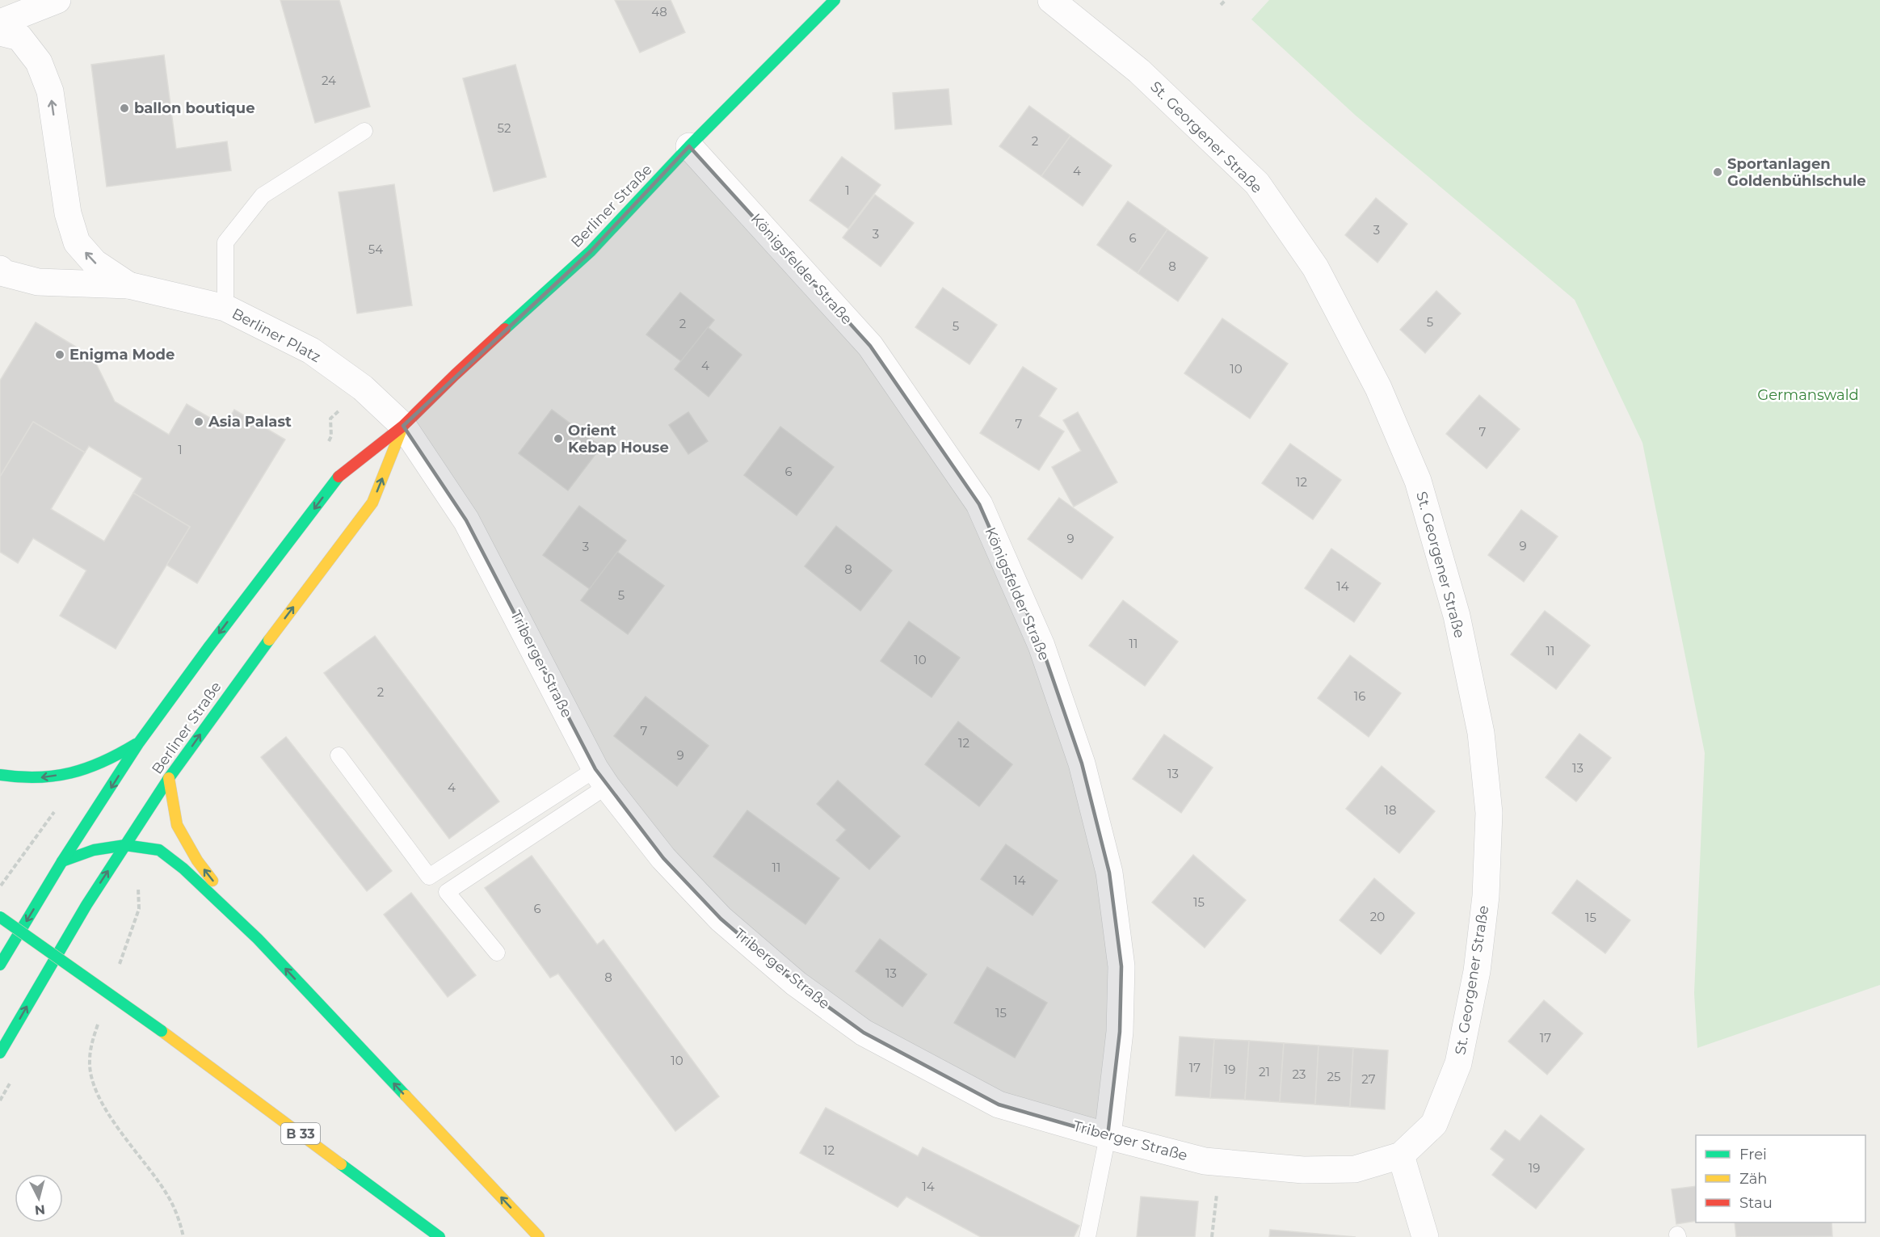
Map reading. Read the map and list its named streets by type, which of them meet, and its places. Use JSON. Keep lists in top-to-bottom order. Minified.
{"streets":{"street":["St. Georgener Straße","Berliner Straße","Königsfelder Straße","Berliner Platz","Triberger Straße","B 33"]},"crossings":[["St. Georgener Straße","Triberger Straße"],["Berliner Straße","Königsfelder Straße"],["Berliner Straße","Berliner Platz"],["Berliner Straße","Triberger Straße"],["Königsfelder Straße","Triberger Straße"],["Berliner Platz","Triberger Straße"]],"one_way":["Berliner Platz"],"parks":["Germanswald"],"places":["ballon boutique","Sportanlagen Goldenbühlschule","Enigma Mode","Asia Palast","Orient Kebap House"],"house_numbers":["48","24","52","2","4","1","3","3","6","54","8","5","2","5","4","10","7","7","1","6","12","9","9","3","8","14","5","11","11","10","2","16","7","12","9","13","13","4","18","11","14","15","6","20","15","13","8","15","17","10","17","19","21","23","25","27","12","19","14"],"legend":["Frei","Zäh","Stau"],"north":"bottom"}
